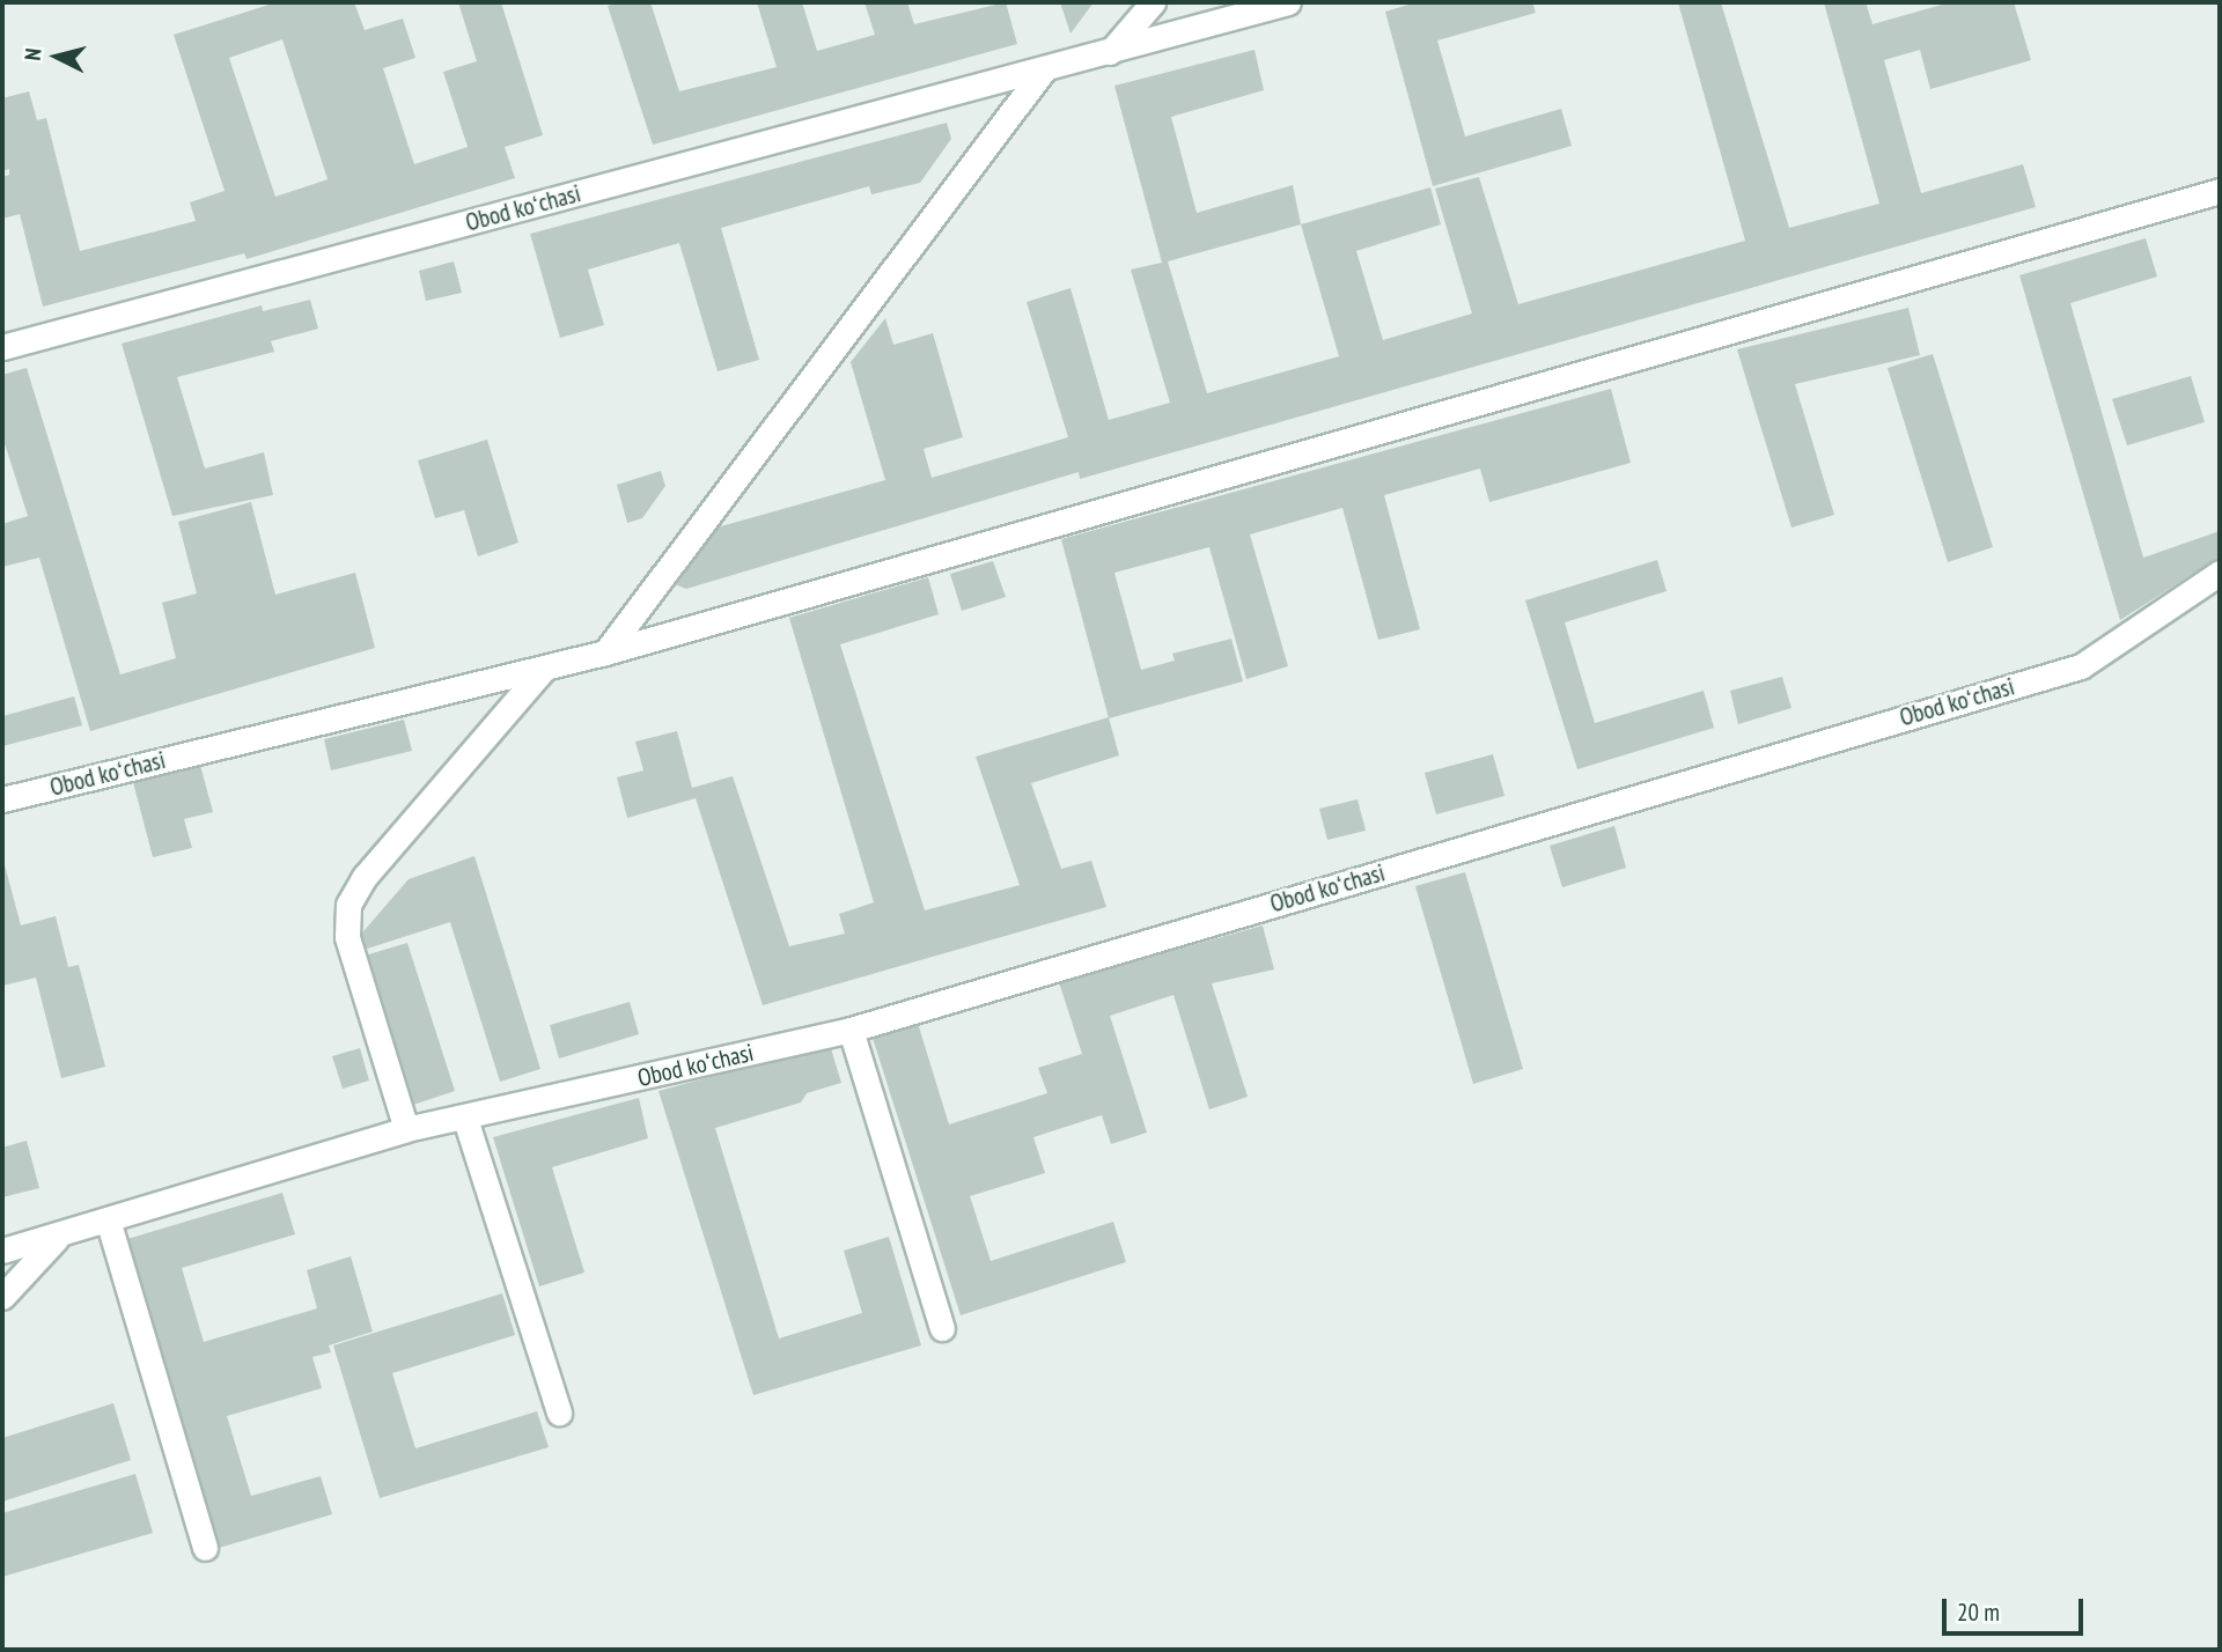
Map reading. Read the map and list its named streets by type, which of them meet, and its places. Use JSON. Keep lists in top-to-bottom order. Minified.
{"streets":{"street":["Obod koʻchasi"]},"scale_bar":"20 m","north":"left"}
